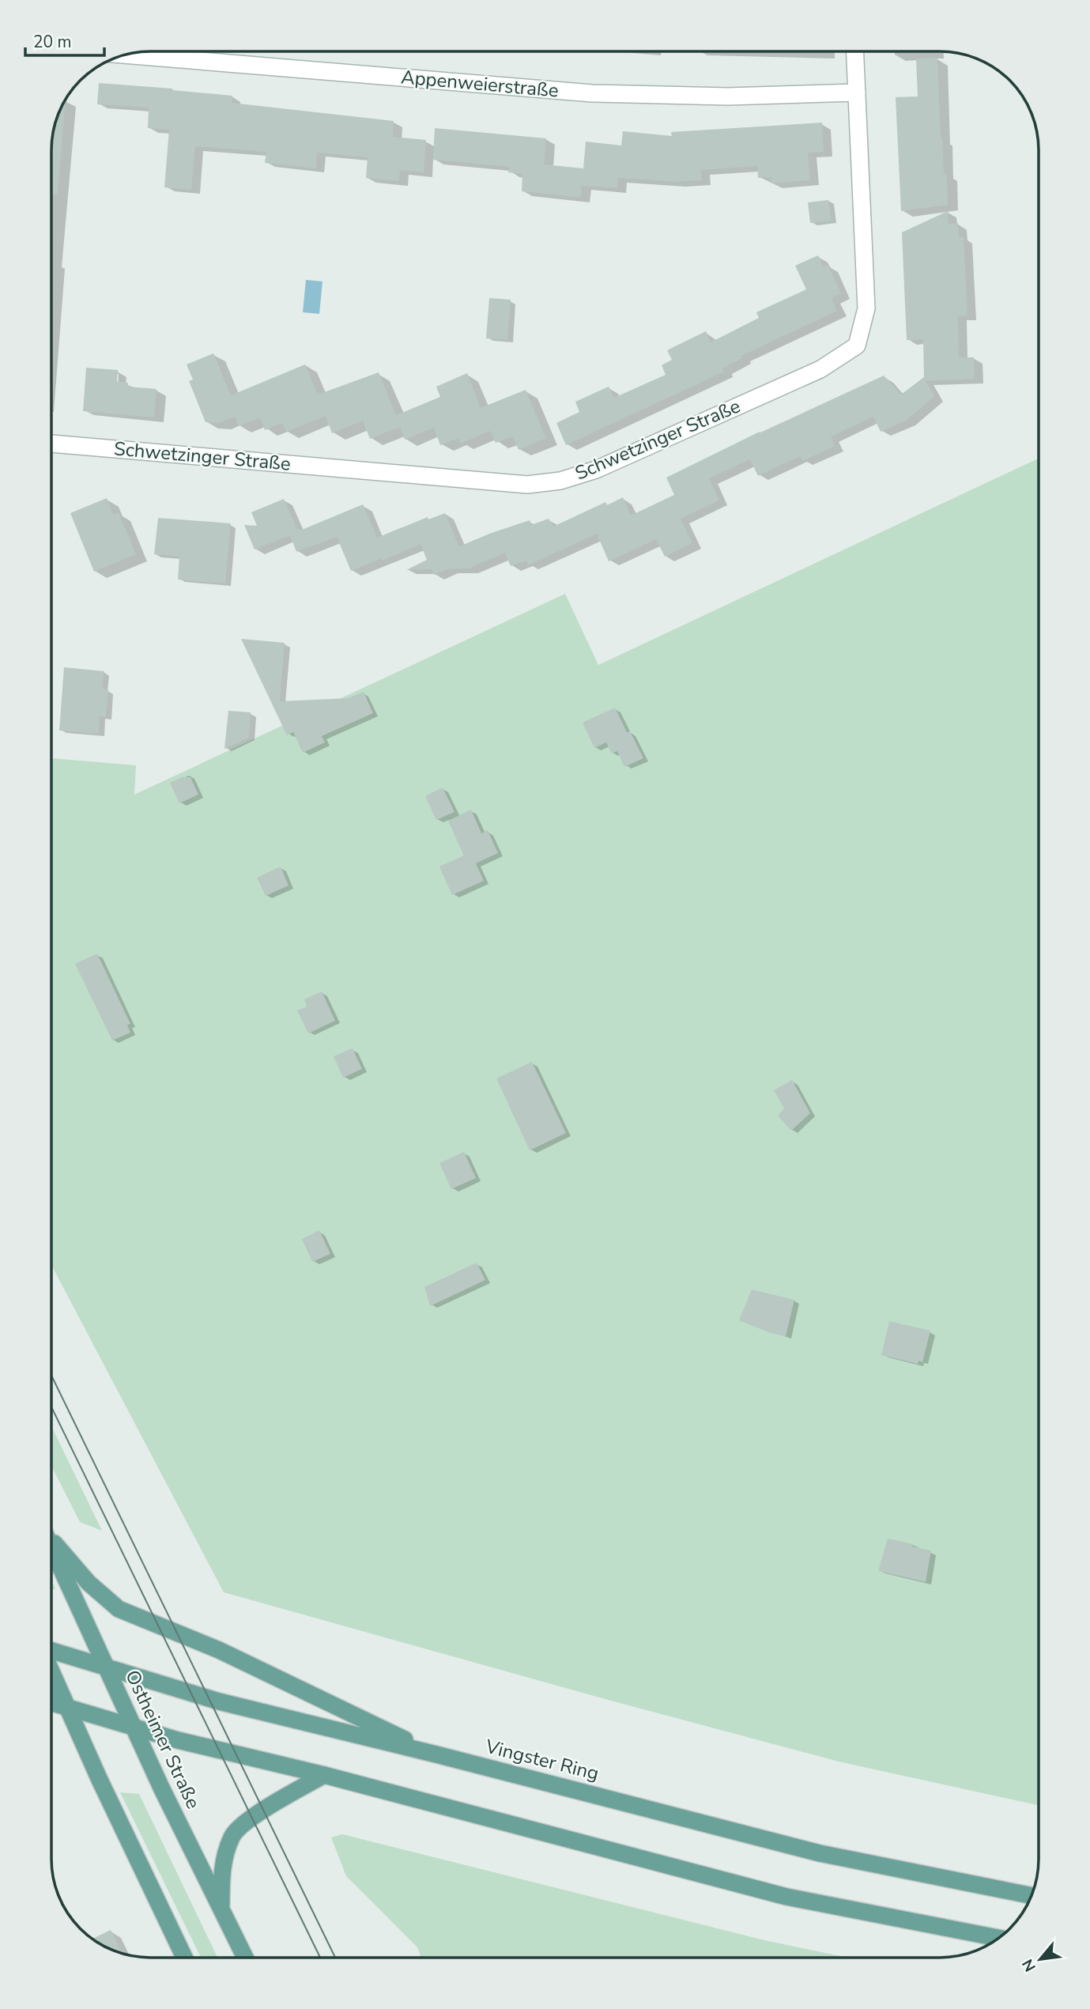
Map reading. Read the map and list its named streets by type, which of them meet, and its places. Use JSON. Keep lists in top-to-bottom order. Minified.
{"streets":{"main road":["Ostheimer Straße","Vingster Ring"],"street":["Appenweierstraße","Schwetzinger Straße"]},"crossings":[["Appenweierstraße","Schwetzinger Straße"],["Ostheimer Straße","Vingster Ring"]],"scale_bar":"20 m","north":"bottom left"}
